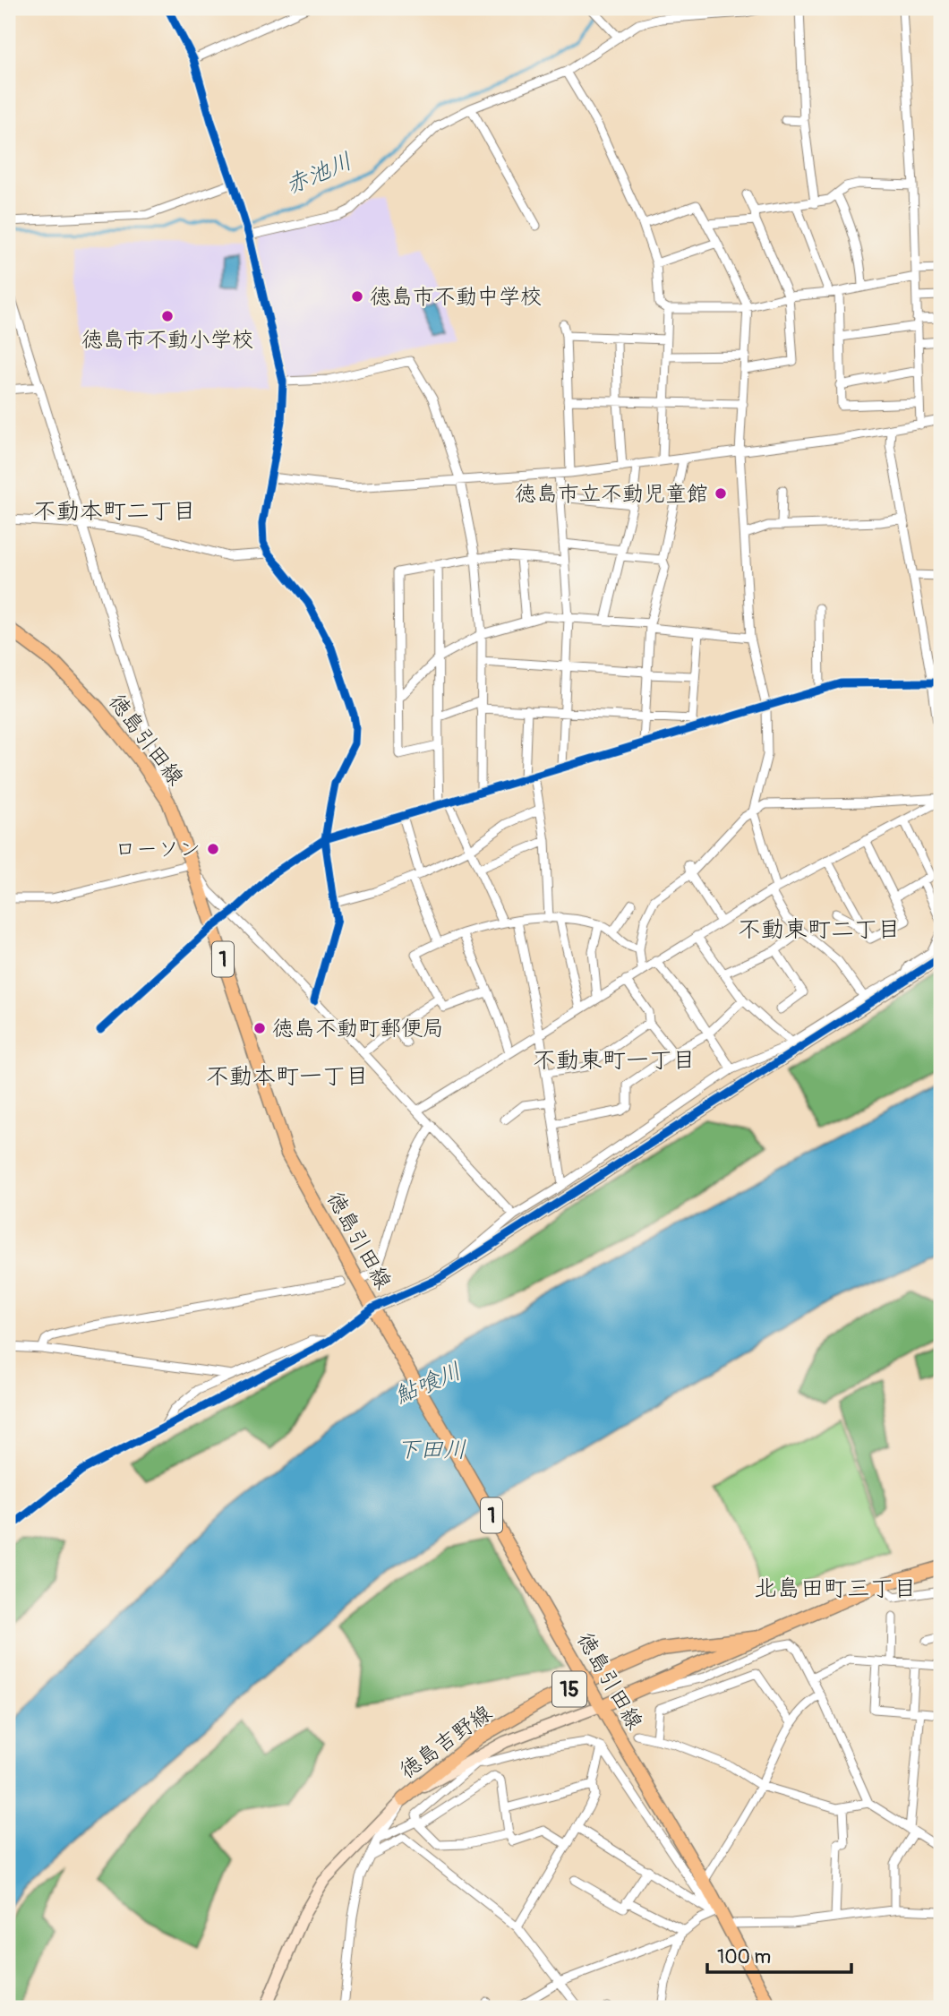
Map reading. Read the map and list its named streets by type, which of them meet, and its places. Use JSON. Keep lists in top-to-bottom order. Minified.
{"streets":{"main road":["徳島引田線","1","15","徳島吉野線"]},"crossings":[["徳島引田線","徳島吉野線"]],"districts":["不動本町二丁目","不動東町二丁目","不動東町一丁目","不動本町一丁目","北島田町三丁目"],"water":["赤池川","鮎喰川","下田川"],"places":["徳島市不動中学校","徳島市不動小学校","徳島市立不動児童館","ローソン","徳島不動町郵便局"],"scale_bar":"100 m"}
